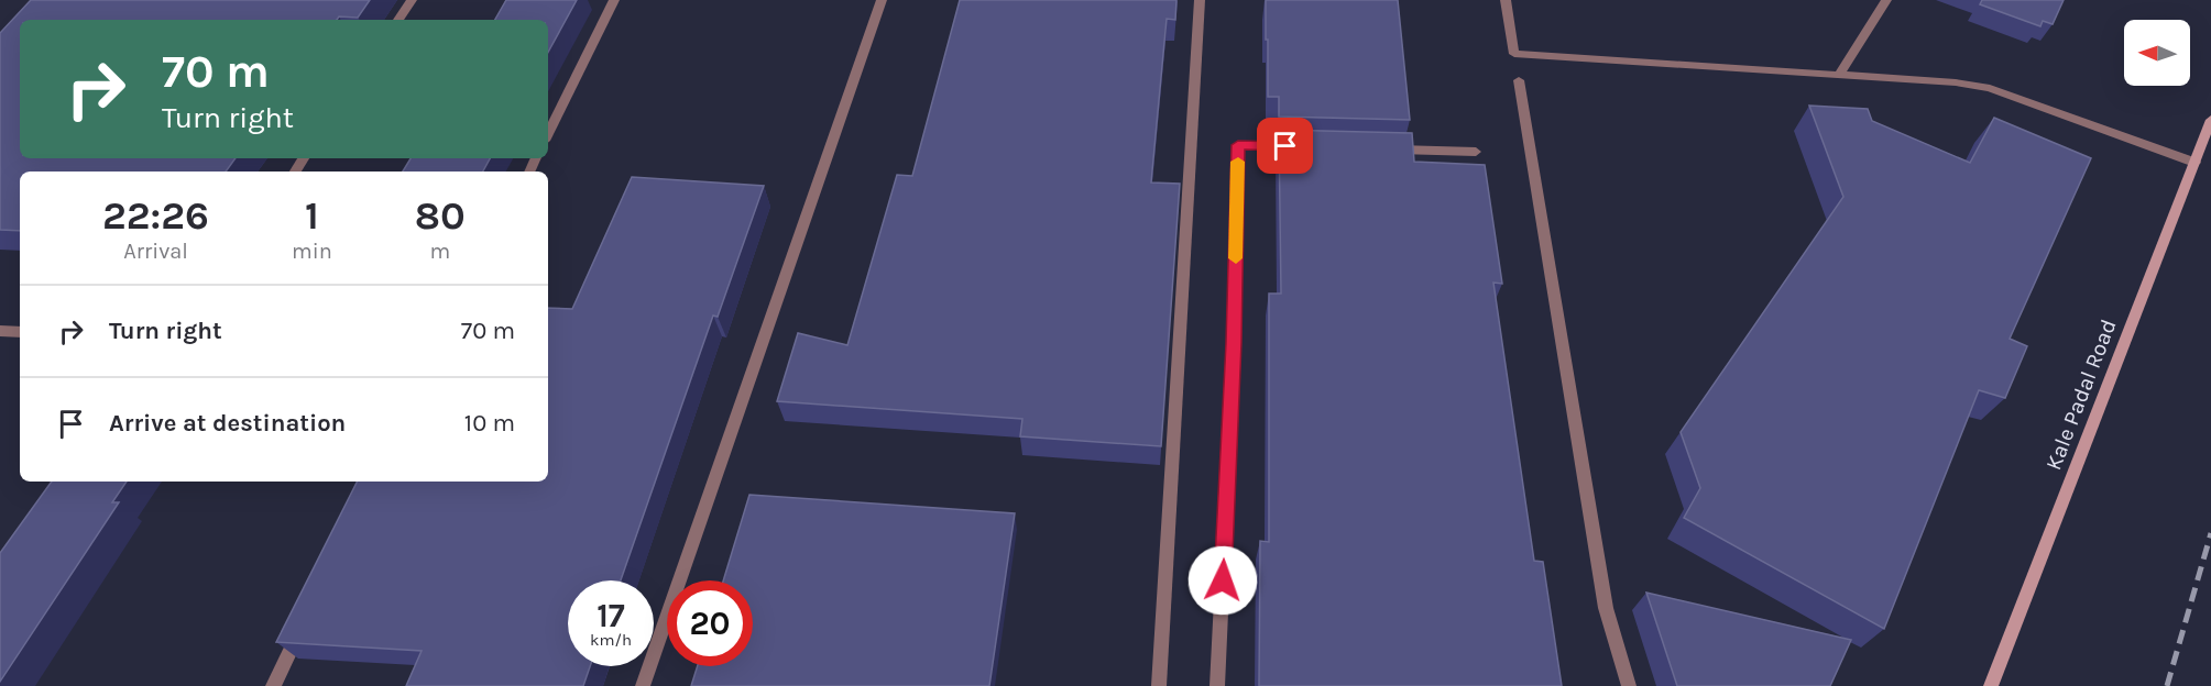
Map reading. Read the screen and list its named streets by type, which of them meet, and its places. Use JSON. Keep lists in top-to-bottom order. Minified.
{"streets":{"street":["Kale Padal Road"]},"north":"left","page":{"turn":["70 m","Turn right"],"eta":["22:26","Arrival","1","min","80","m"],"list":[{"name":"Turn right","value":"70 m"},{"name":"Arrive at destination","value":"10 m"}],"speed":"17 km/h","limit":"20"}}
